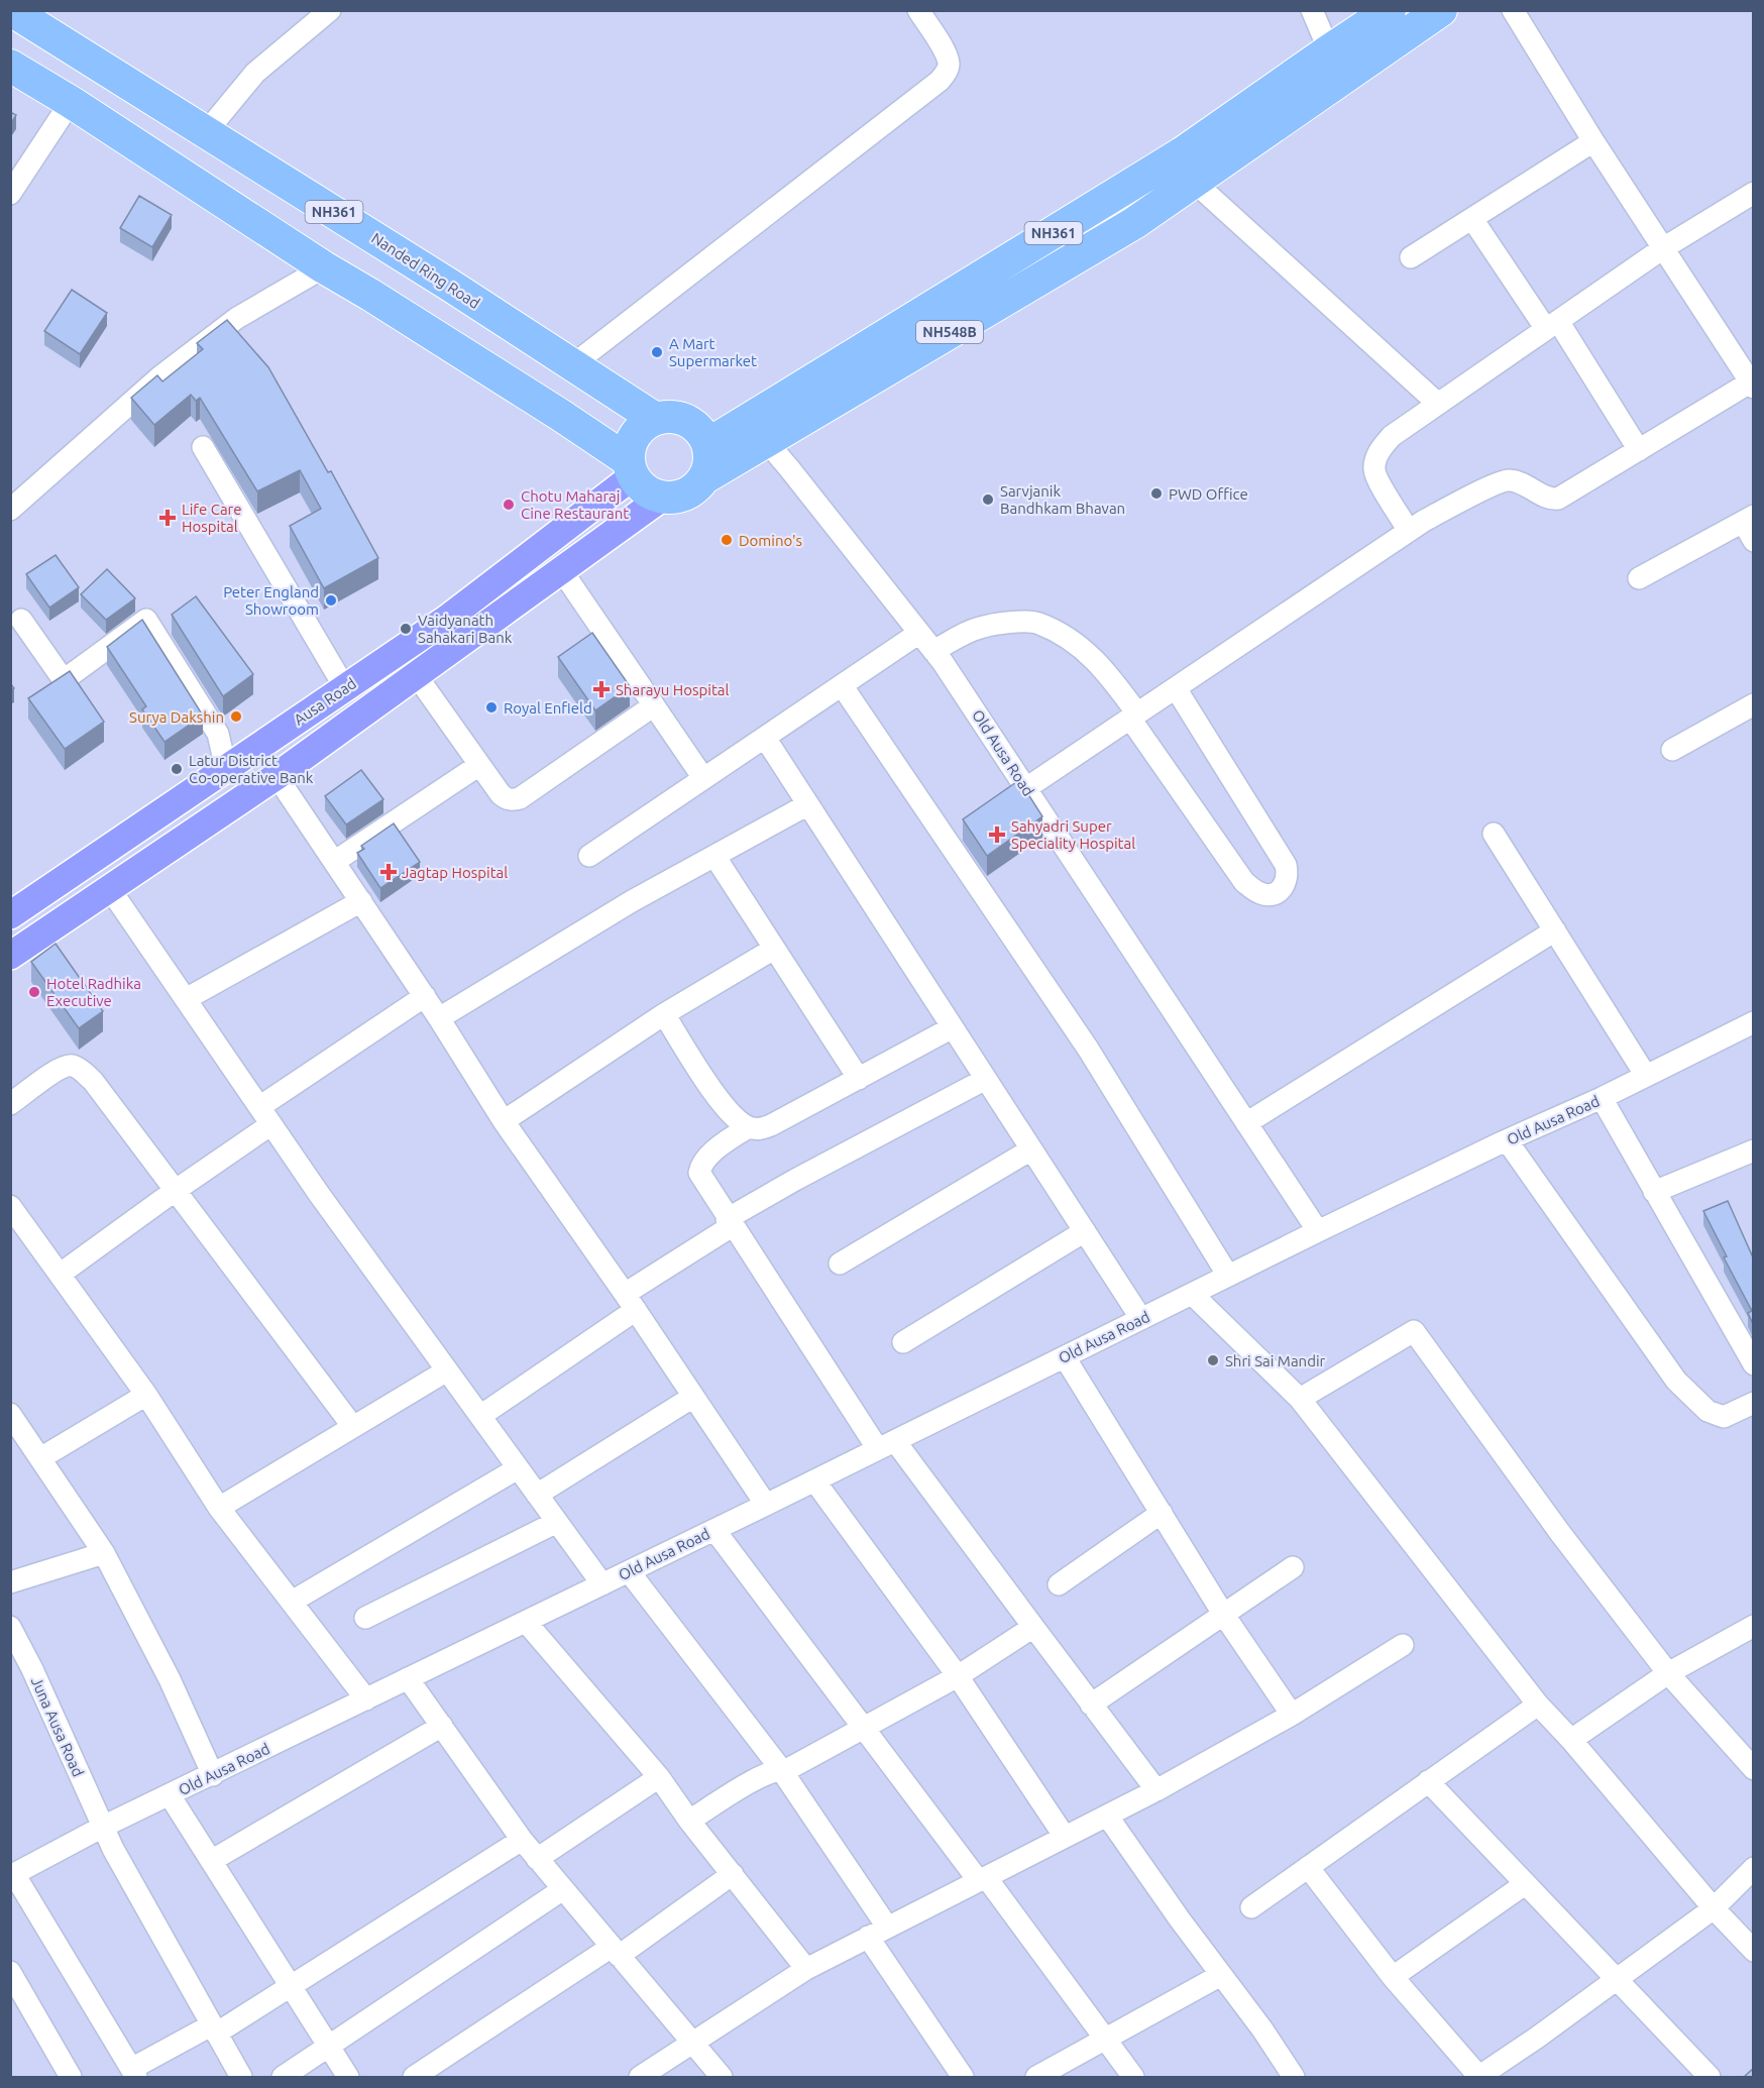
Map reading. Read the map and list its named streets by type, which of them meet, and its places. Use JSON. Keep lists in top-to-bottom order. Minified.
{"streets":{"highway":["NH361","Nanded Ring Road","NH548B"],"main road":["Ausa Road"],"street":["Old Ausa Road","Juna Ausa Road"]},"crossings":[["NH361","Nanded Ring Road"],["NH361","Ausa Road"],["Nanded Ring Road","Ausa Road"],["NH548B","Old Ausa Road"],["Old Ausa Road","Juna Ausa Road"]],"places":{"other":["A Mart Supermarket","PWD Office","Sarvjanik Bandhkam Bhavan","Chotu Maharaj Cine Restaurant","Domino's","Peter England Showroom","Vaidyanath Sahakari Bank","Royal Enfield","Surya Dakshin","Latur District Co-operative Bank","Hotel Radhika Executive","Shri Sai Mandir"],"health":["Life Care Hospital","Sharayu Hospital","Sahyadri Super Speciality Hospital","Jagtap Hospital"]}}
